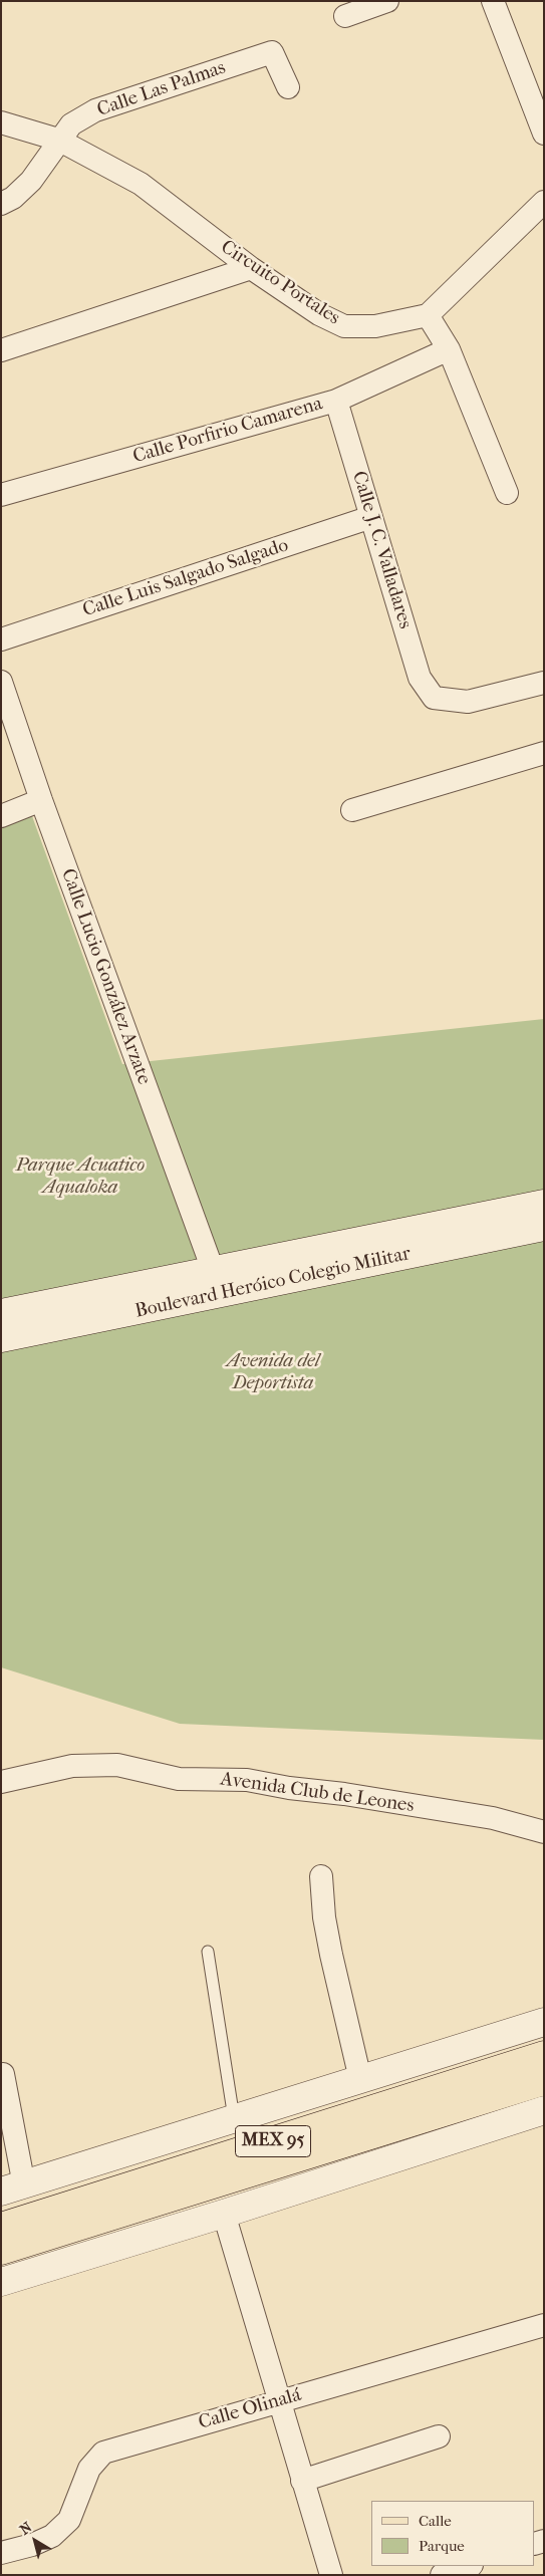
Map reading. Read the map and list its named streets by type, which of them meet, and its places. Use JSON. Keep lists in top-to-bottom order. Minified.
{"streets":{"main road":["MEX 95"],"street":["Calle Las Palmas","Circuito Portales","Calle Porfirio Camarena","Calle J. C. Valladares","Calle Luis Salgado Salgado","Calle Lucio González Arzate","Boulevard Heróico Colegio Militar","Avenida Club de Leones","Calle Olinalá"]},"crossings":[["Calle Las Palmas","Circuito Portales"],["Calle Porfirio Camarena","Calle J. C. Valladares"],["Calle J. C. Valladares","Calle Luis Salgado Salgado"],["Calle Lucio González Arzate","Boulevard Heróico Colegio Militar"]],"parks":["Parque Acuatico Aqualoka","Avenida del Deportista"],"legend":["Calle","Parque"],"north":"top left"}
